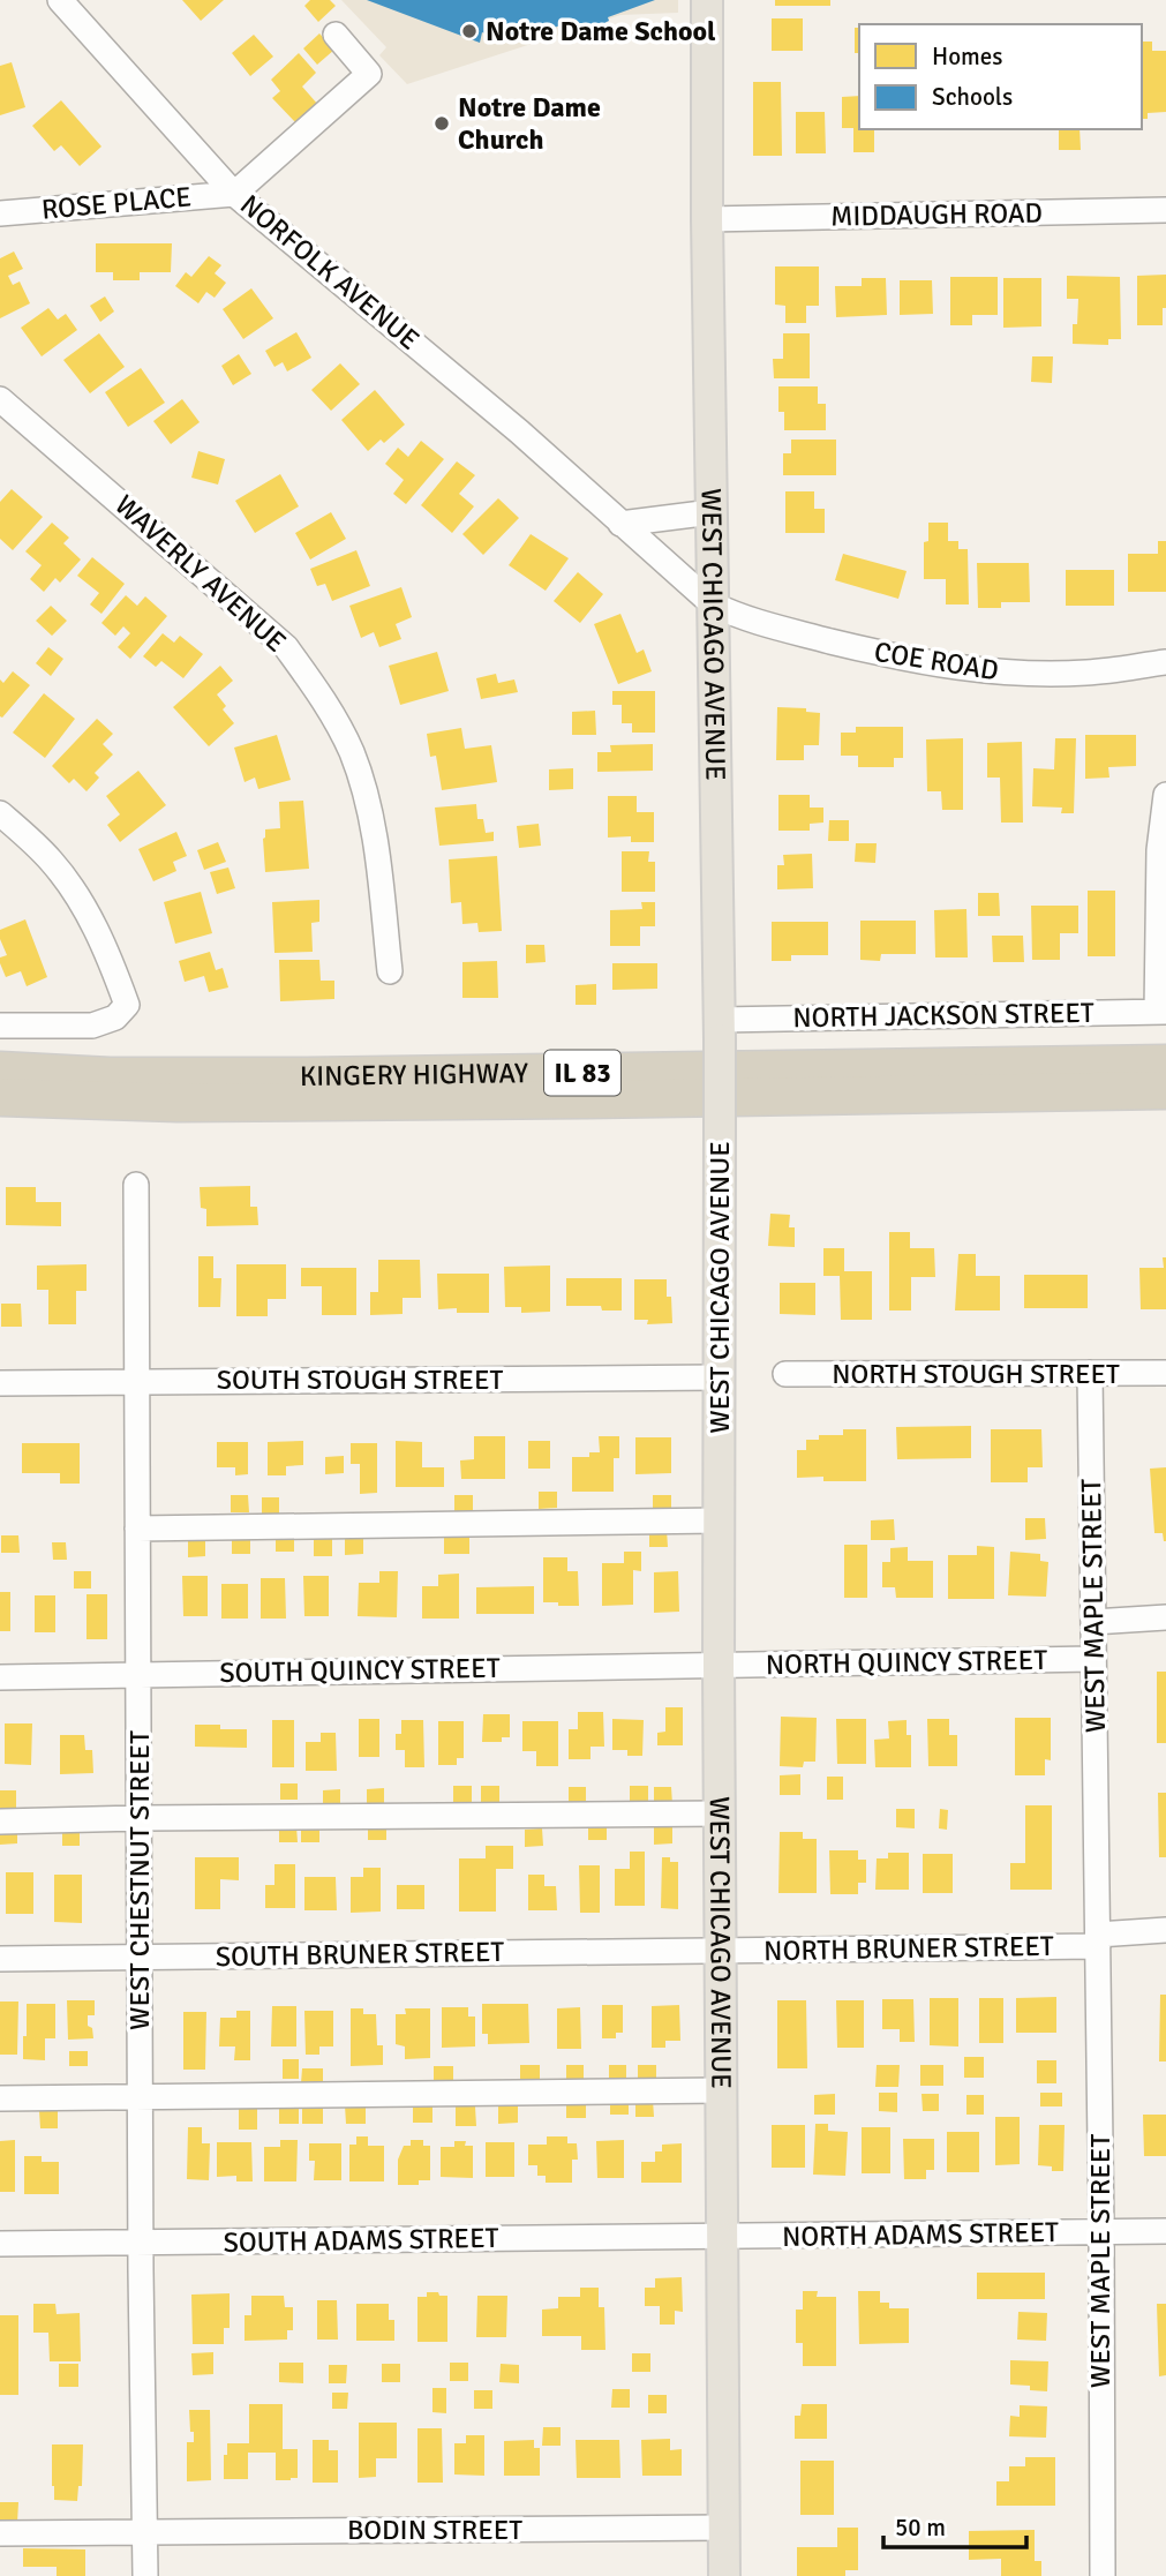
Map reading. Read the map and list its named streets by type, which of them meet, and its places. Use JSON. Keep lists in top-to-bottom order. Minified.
{"streets":{"highway":["IL 83","KINGERY HIGHWAY"],"main road":["WEST CHICAGO AVENUE"],"street":["ROSE PLACE","MIDDAUGH ROAD","NORFOLK AVENUE","WAVERLY AVENUE","COE ROAD","NORTH JACKSON STREET","NORTH STOUGH STREET","SOUTH STOUGH STREET","WEST MAPLE STREET","NORTH QUINCY STREET","SOUTH QUINCY STREET","WEST CHESTNUT STREET","NORTH BRUNER STREET","SOUTH BRUNER STREET","NORTH ADAMS STREET","SOUTH ADAMS STREET","BODIN STREET"]},"crossings":[["ROSE PLACE","NORFOLK AVENUE"],["MIDDAUGH ROAD","WEST CHICAGO AVENUE"],["NORFOLK AVENUE","WEST CHICAGO AVENUE"],["NORFOLK AVENUE","COE ROAD"],["WEST CHICAGO AVENUE","COE ROAD"],["WEST CHICAGO AVENUE","NORTH JACKSON STREET"],["WEST CHICAGO AVENUE","SOUTH STOUGH STREET"],["WEST CHICAGO AVENUE","NORTH QUINCY STREET"],["WEST CHICAGO AVENUE","SOUTH QUINCY STREET"],["WEST CHICAGO AVENUE","NORTH BRUNER STREET"],["WEST CHICAGO AVENUE","SOUTH BRUNER STREET"],["WEST CHICAGO AVENUE","NORTH ADAMS STREET"],["WEST CHICAGO AVENUE","SOUTH ADAMS STREET"],["WEST CHICAGO AVENUE","BODIN STREET"],["NORTH STOUGH STREET","WEST MAPLE STREET"],["SOUTH STOUGH STREET","WEST CHESTNUT STREET"],["WEST MAPLE STREET","NORTH QUINCY STREET"],["WEST MAPLE STREET","NORTH BRUNER STREET"],["WEST MAPLE STREET","NORTH ADAMS STREET"],["NORTH QUINCY STREET","SOUTH QUINCY STREET"],["SOUTH QUINCY STREET","WEST CHESTNUT STREET"],["WEST CHESTNUT STREET","SOUTH BRUNER STREET"],["WEST CHESTNUT STREET","SOUTH ADAMS STREET"],["WEST CHESTNUT STREET","BODIN STREET"],["NORTH BRUNER STREET","SOUTH BRUNER STREET"],["NORTH ADAMS STREET","SOUTH ADAMS STREET"]],"places":["Notre Dame School","Notre Dame Church"],"legend":["Homes","Schools"],"scale_bar":"50 m"}
